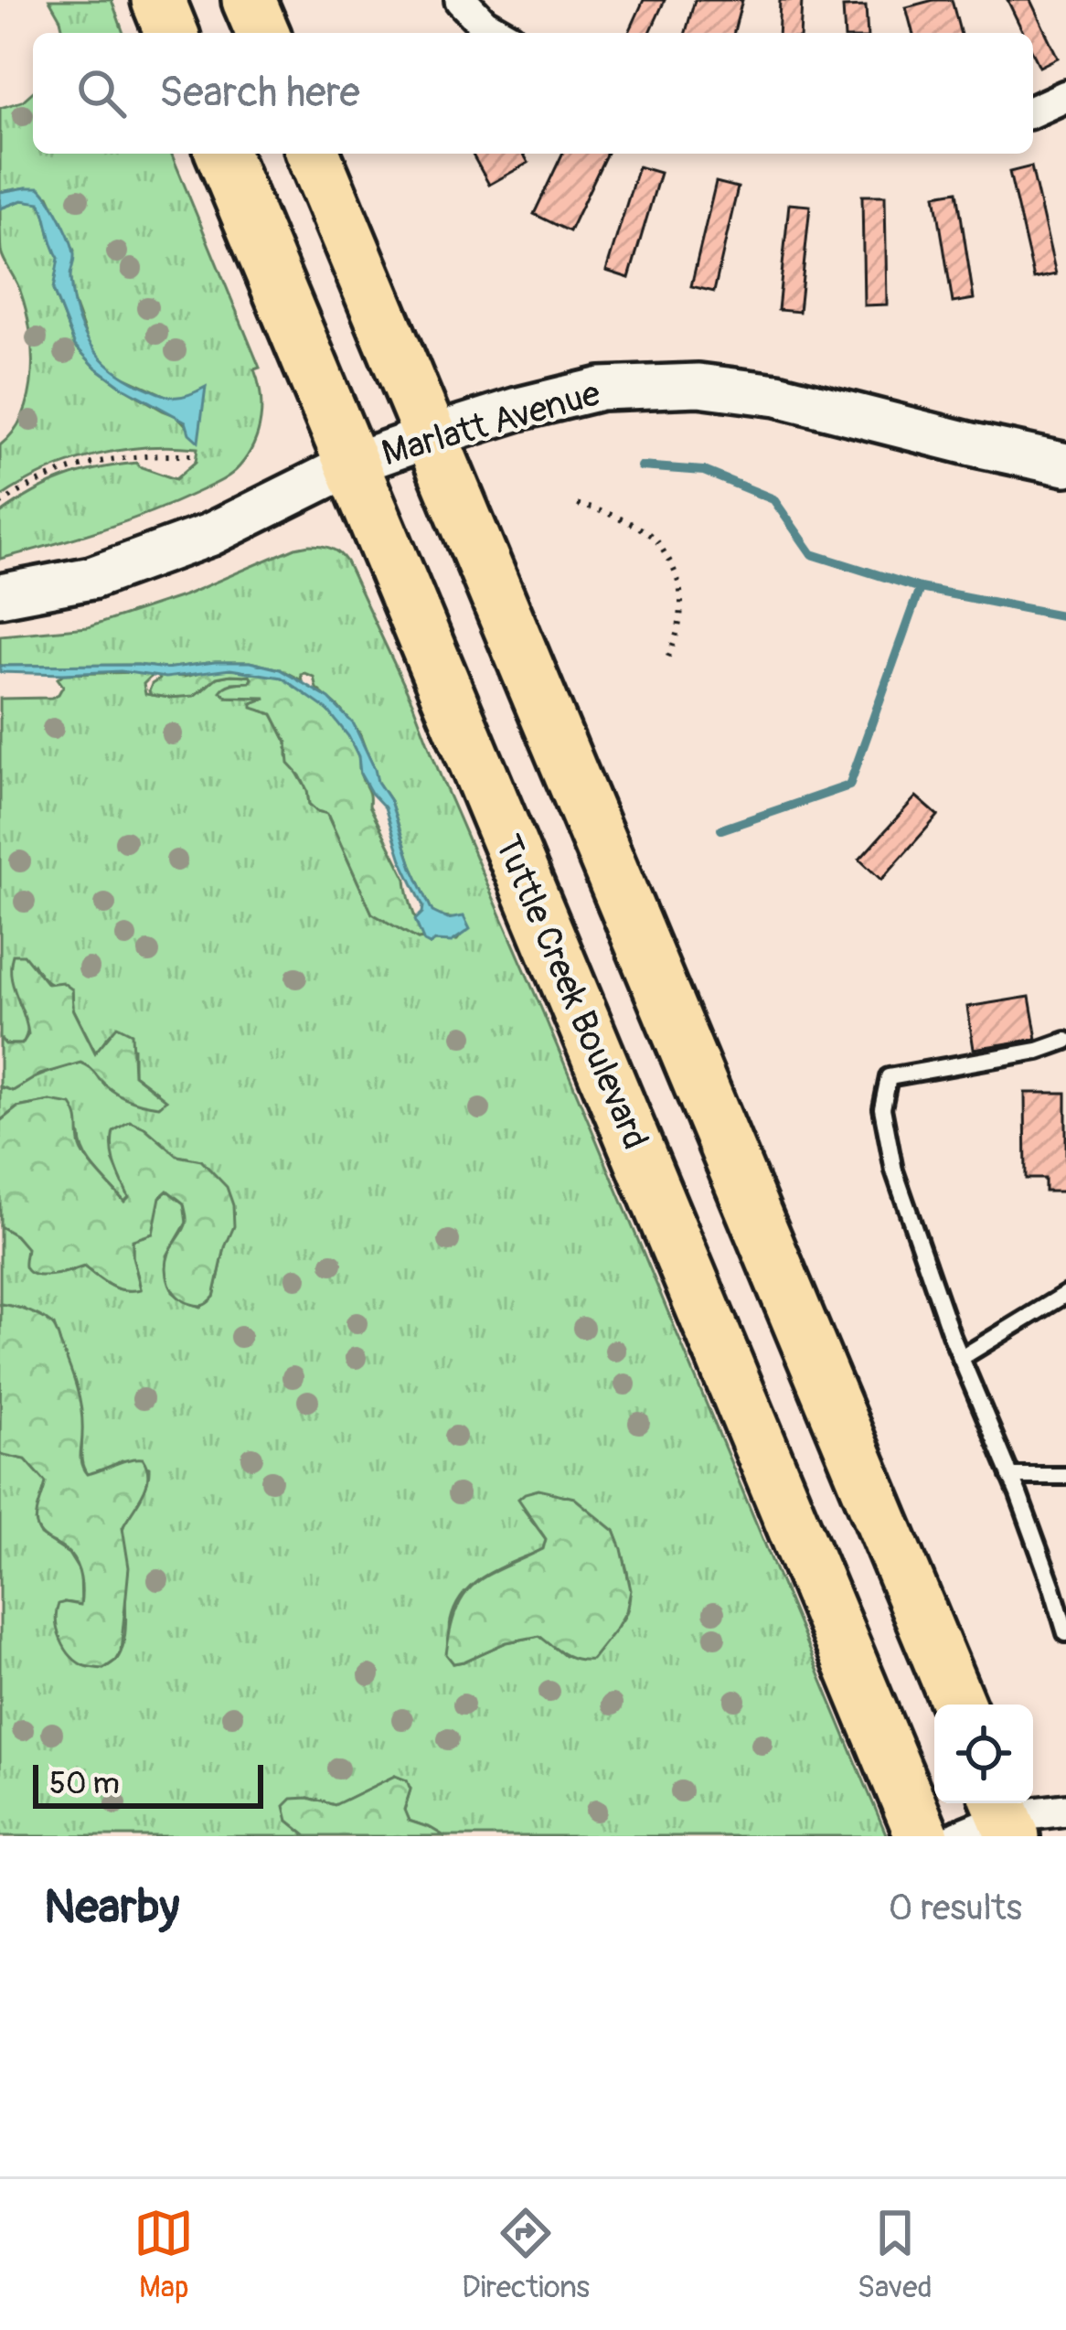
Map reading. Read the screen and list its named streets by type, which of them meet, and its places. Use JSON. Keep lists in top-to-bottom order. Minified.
{"streets":{"highway":["Tuttle Creek Boulevard"],"street":["Marlatt Avenue"]},"crossings":[["Marlatt Avenue","Tuttle Creek Boulevard"]],"scale_bar":"50 m","page":{"search":"Search here","scale":"50 m","heading":["Nearby","0 results"],"nav":["Map","Directions","Saved"]}}
